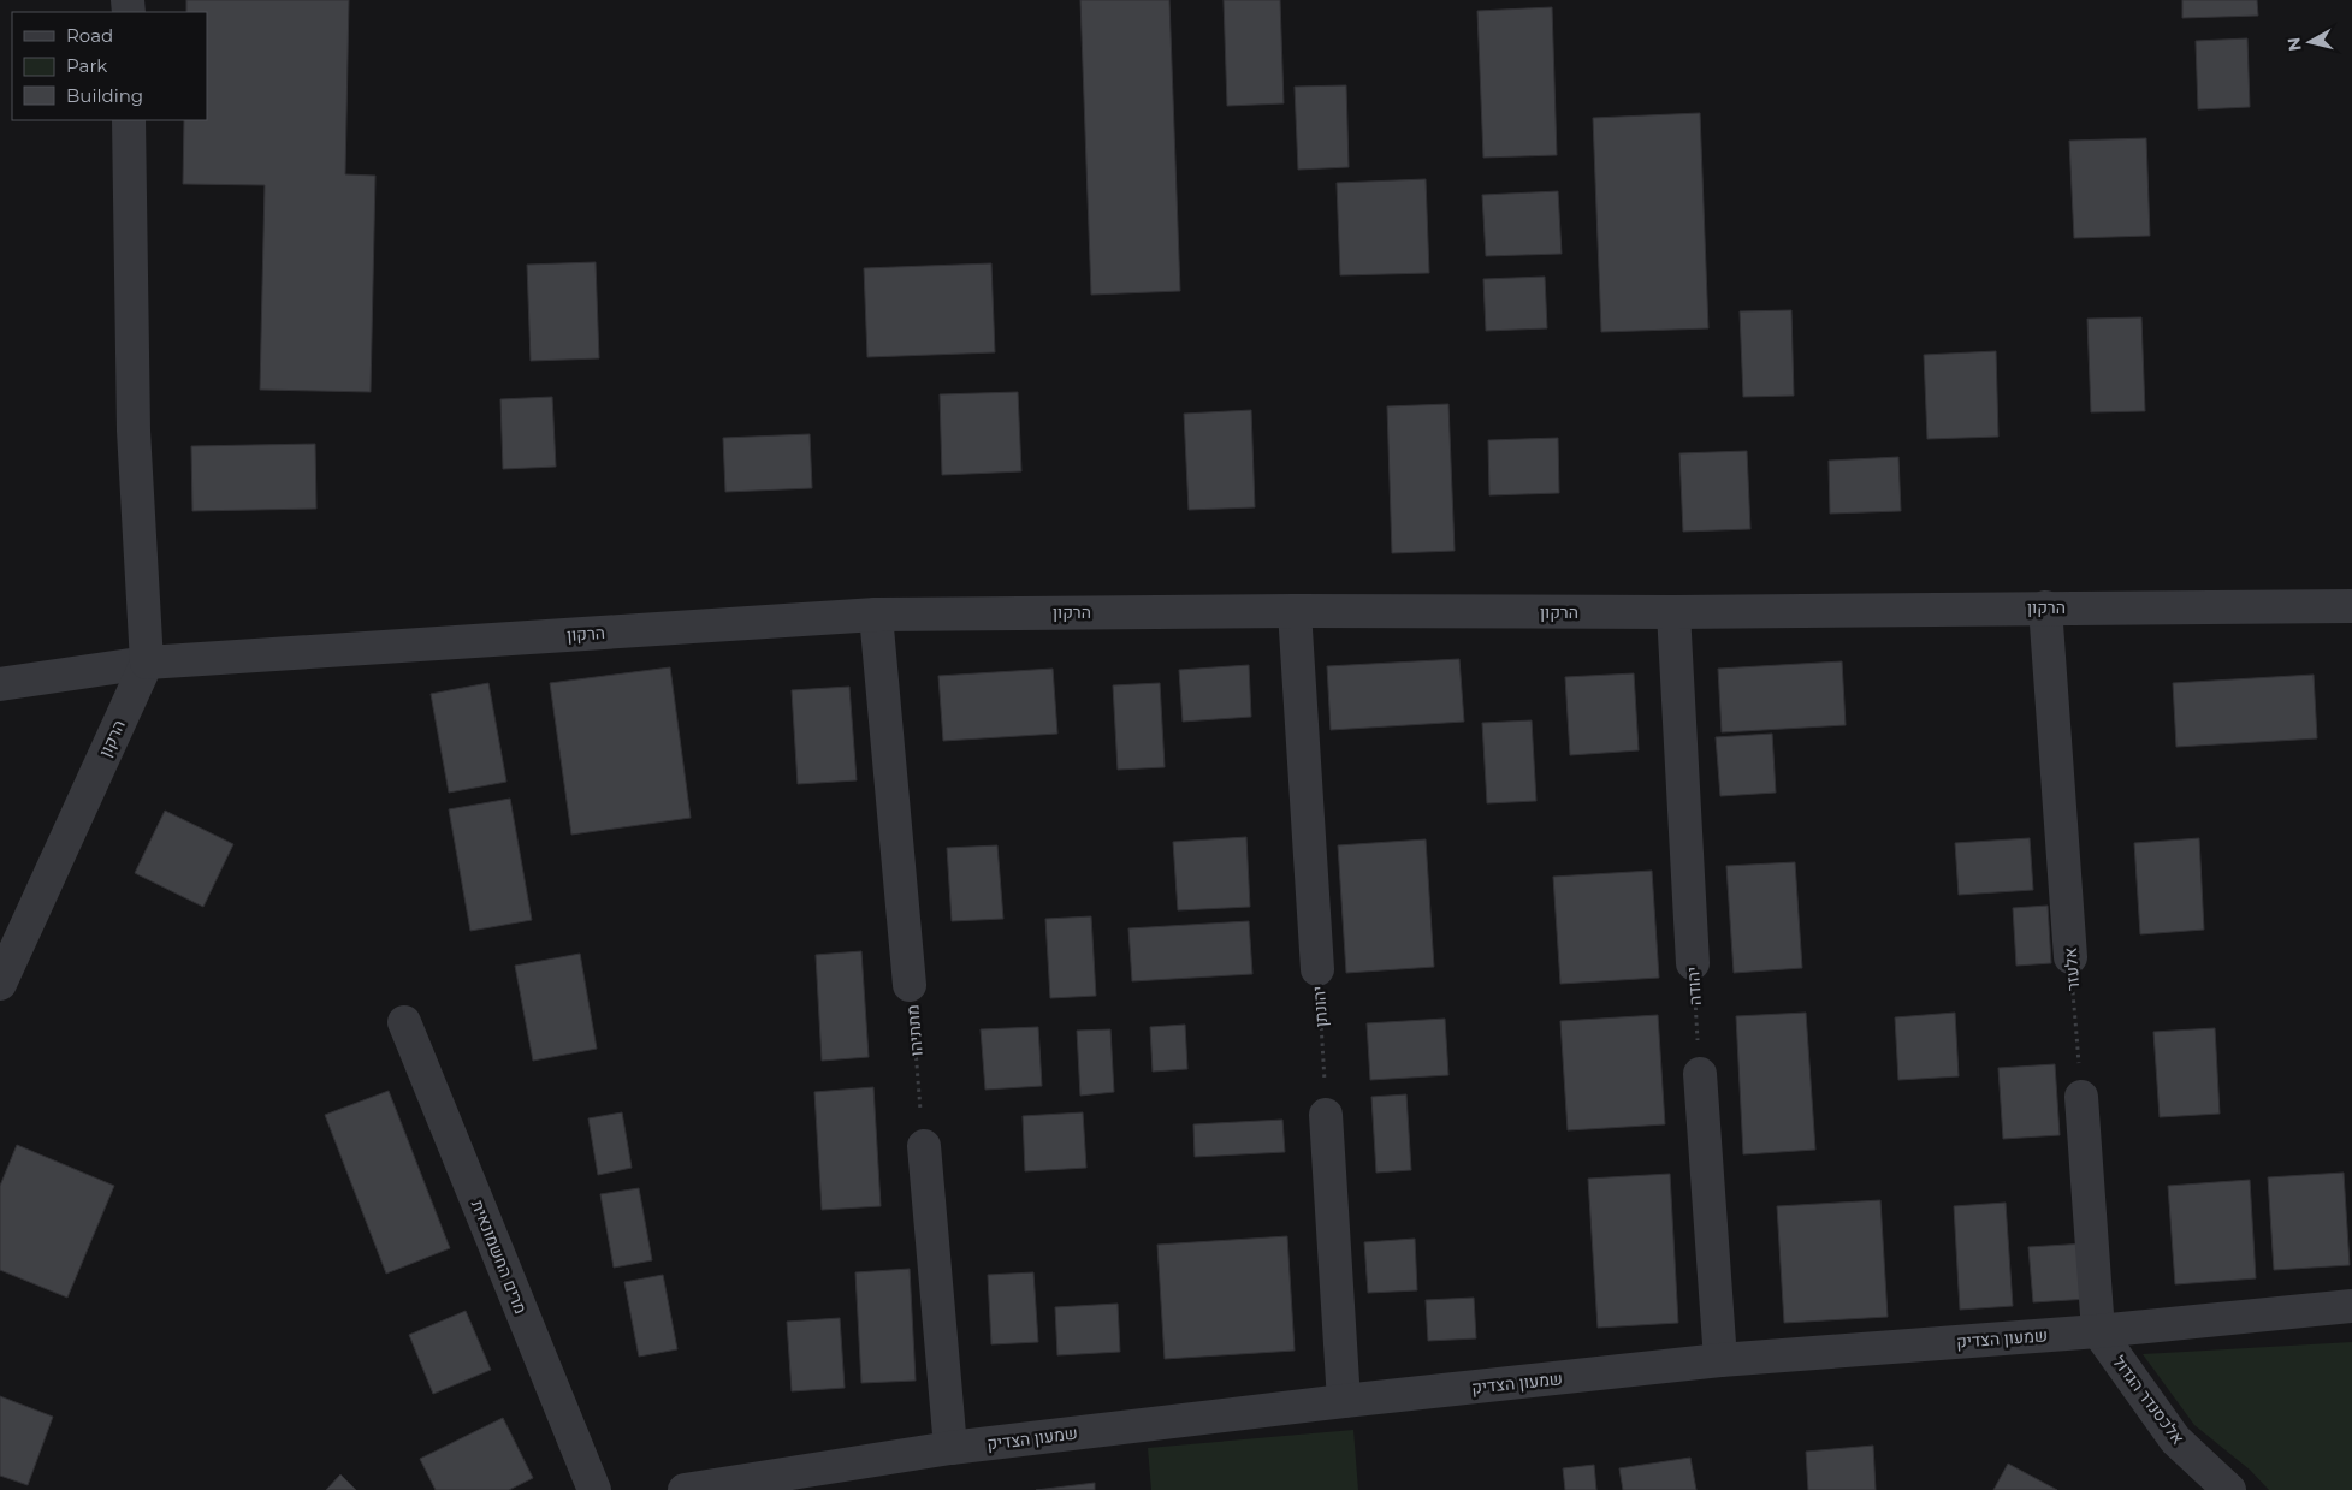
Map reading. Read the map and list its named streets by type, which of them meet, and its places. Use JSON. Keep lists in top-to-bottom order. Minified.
{"streets":{"street":["הרקון","אלעזר","יהודה","יהונתן","מתתיהו","מרים החשמונאית","שמעון הצדיק","אלכסנדר הגדול"]},"crossings":[["הרקון","אלעזר"],["הרקון","יהודה"],["הרקון","יהונתן"],["הרקון","מתתיהו"],["שמעון הצדיק","אלכסנדר הגדול"]],"legend":["Road","Park","Building"],"north":"left"}
